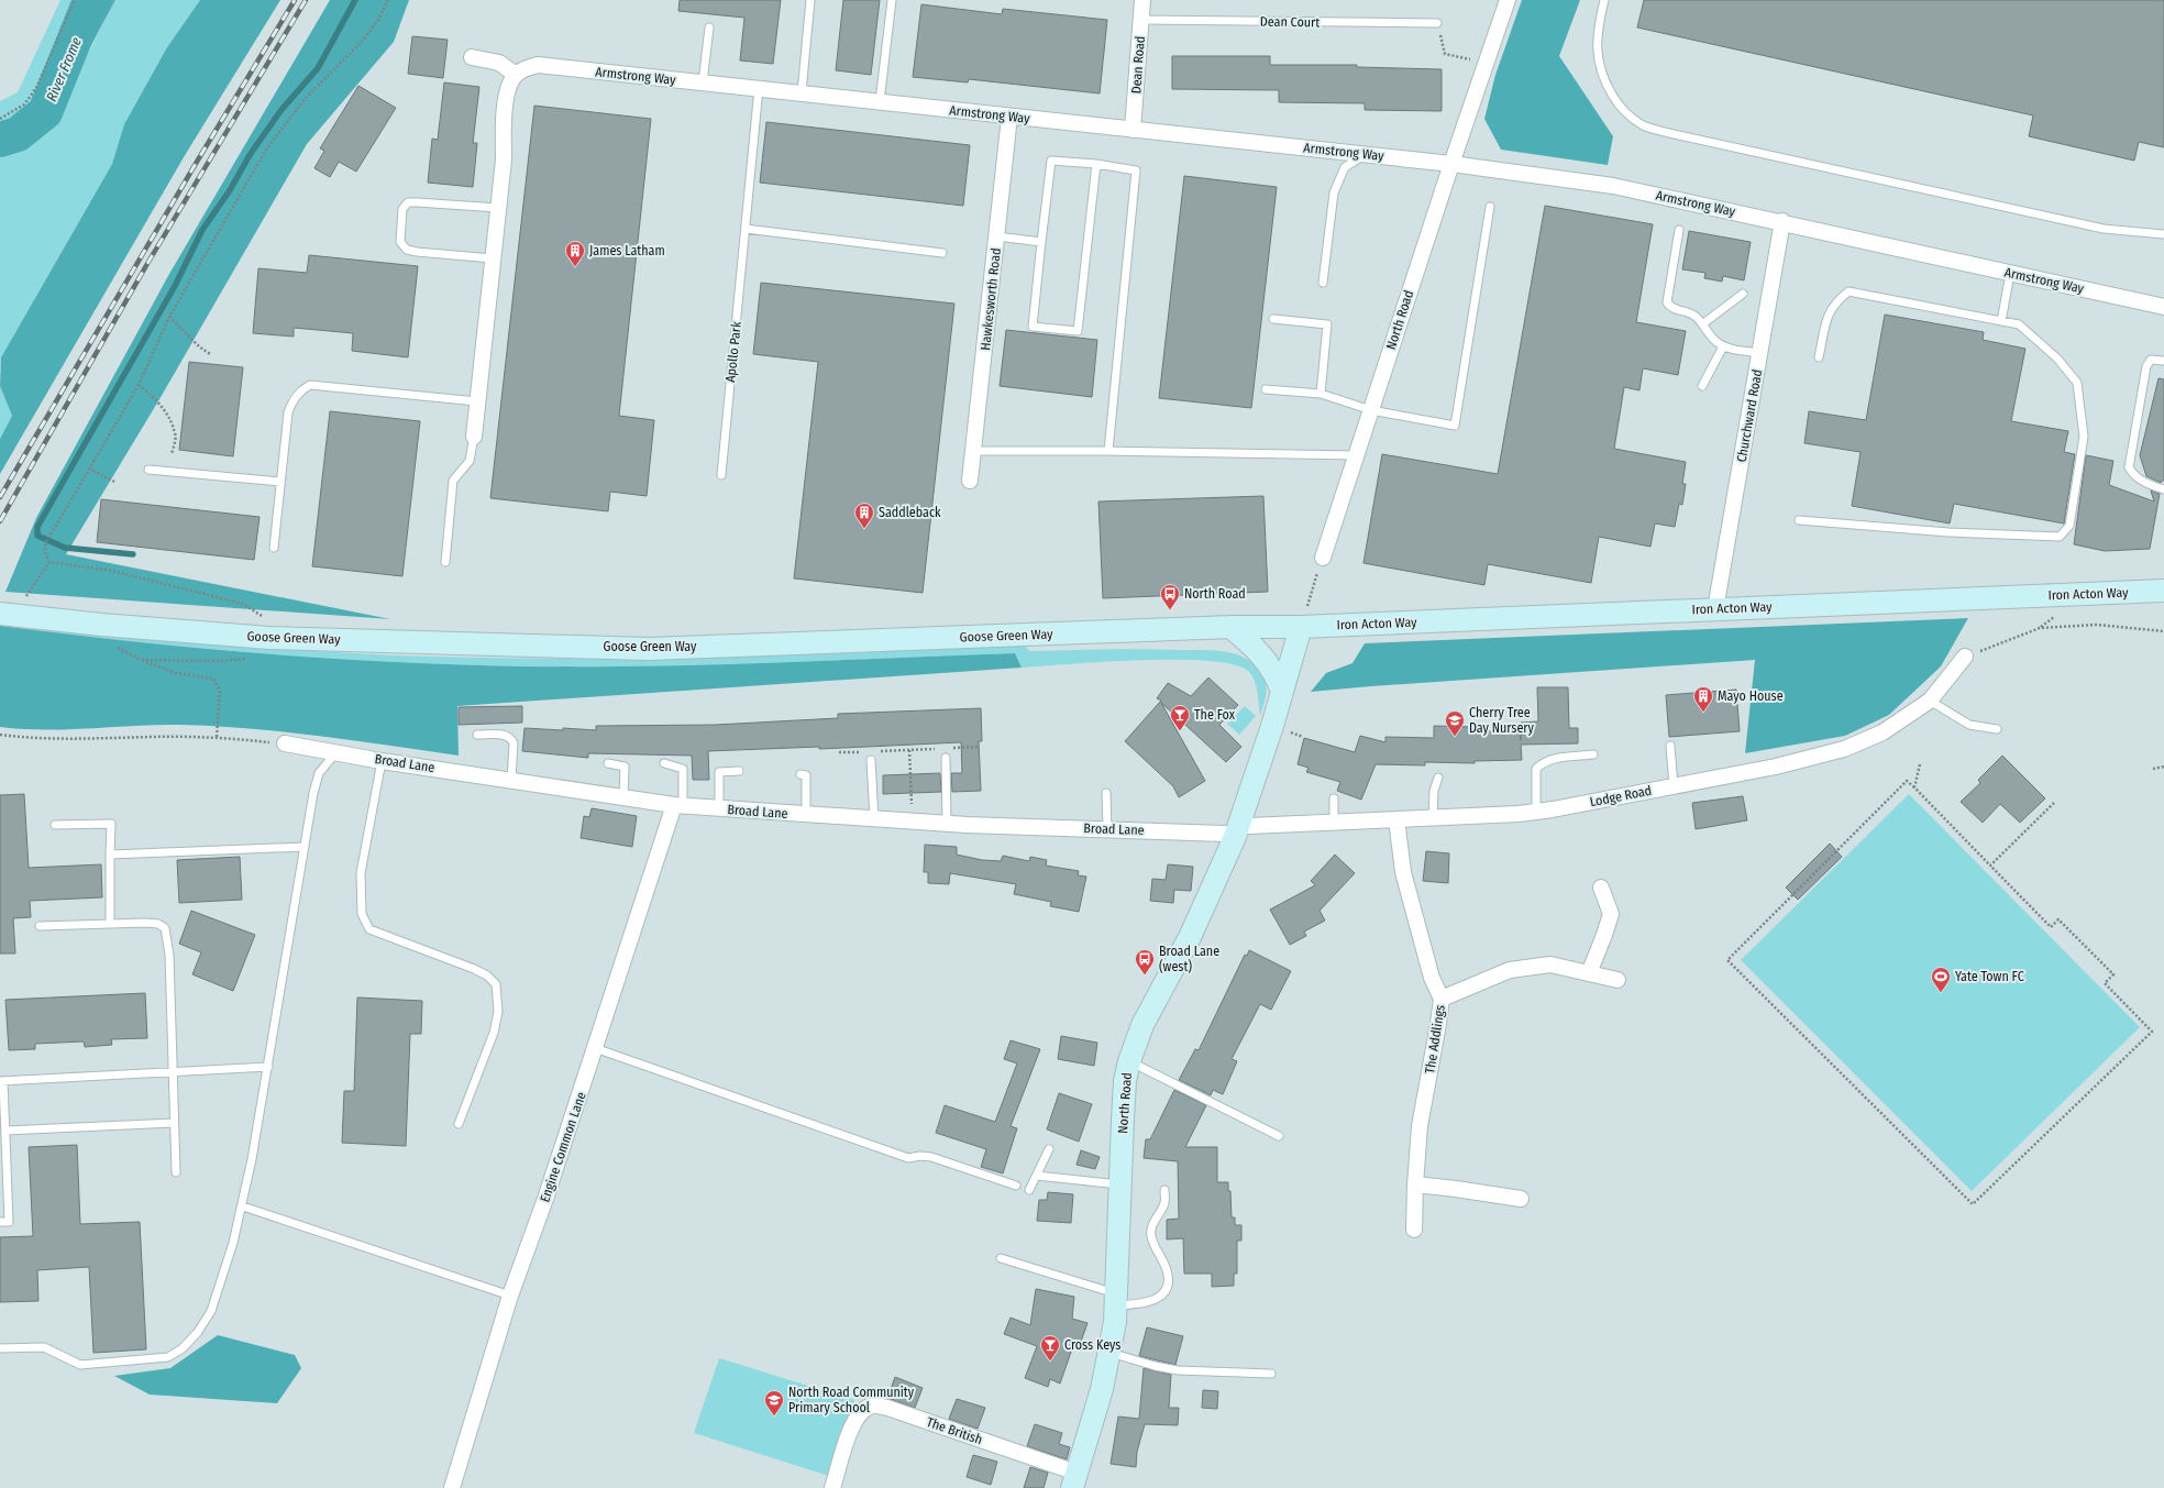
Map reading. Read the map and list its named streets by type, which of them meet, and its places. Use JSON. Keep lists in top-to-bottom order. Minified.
{"streets":{"main road":["North Road","Iron Acton Way","Goose Green Way"],"street":["Dean Road","Armstrong Way","Hawkesworth Road","Churchward Road","Broad Lane","Lodge Road","The Addlings","Engine Common Lane","The British"],"lane":["Dean Court","Apollo Park"]},"crossings":[["Dean Court","Dean Road"],["Dean Road","Armstrong Way"],["Armstrong Way","Hawkesworth Road"],["Armstrong Way","North Road"],["Armstrong Way","Apollo Park"],["Armstrong Way","Churchward Road"],["North Road","Iron Acton Way"],["North Road","Goose Green Way"],["North Road","Broad Lane"],["North Road","Lodge Road"],["North Road","The British"],["Churchward Road","Iron Acton Way"],["Iron Acton Way","Goose Green Way"],["Broad Lane","Lodge Road"],["Broad Lane","Engine Common Lane"],["Lodge Road","The Addlings"]],"water":["River Frome"],"places":{"building":["James Latham","Saddleback","Mayo House"],"bus stop":["North Road","Broad Lane (west)"],"bar":["The Fox","Cross Keys"],"school or university":["Cherry Tree Day Nursery","North Road Community Primary School"],"sports":["Yate Town FC"]}}
